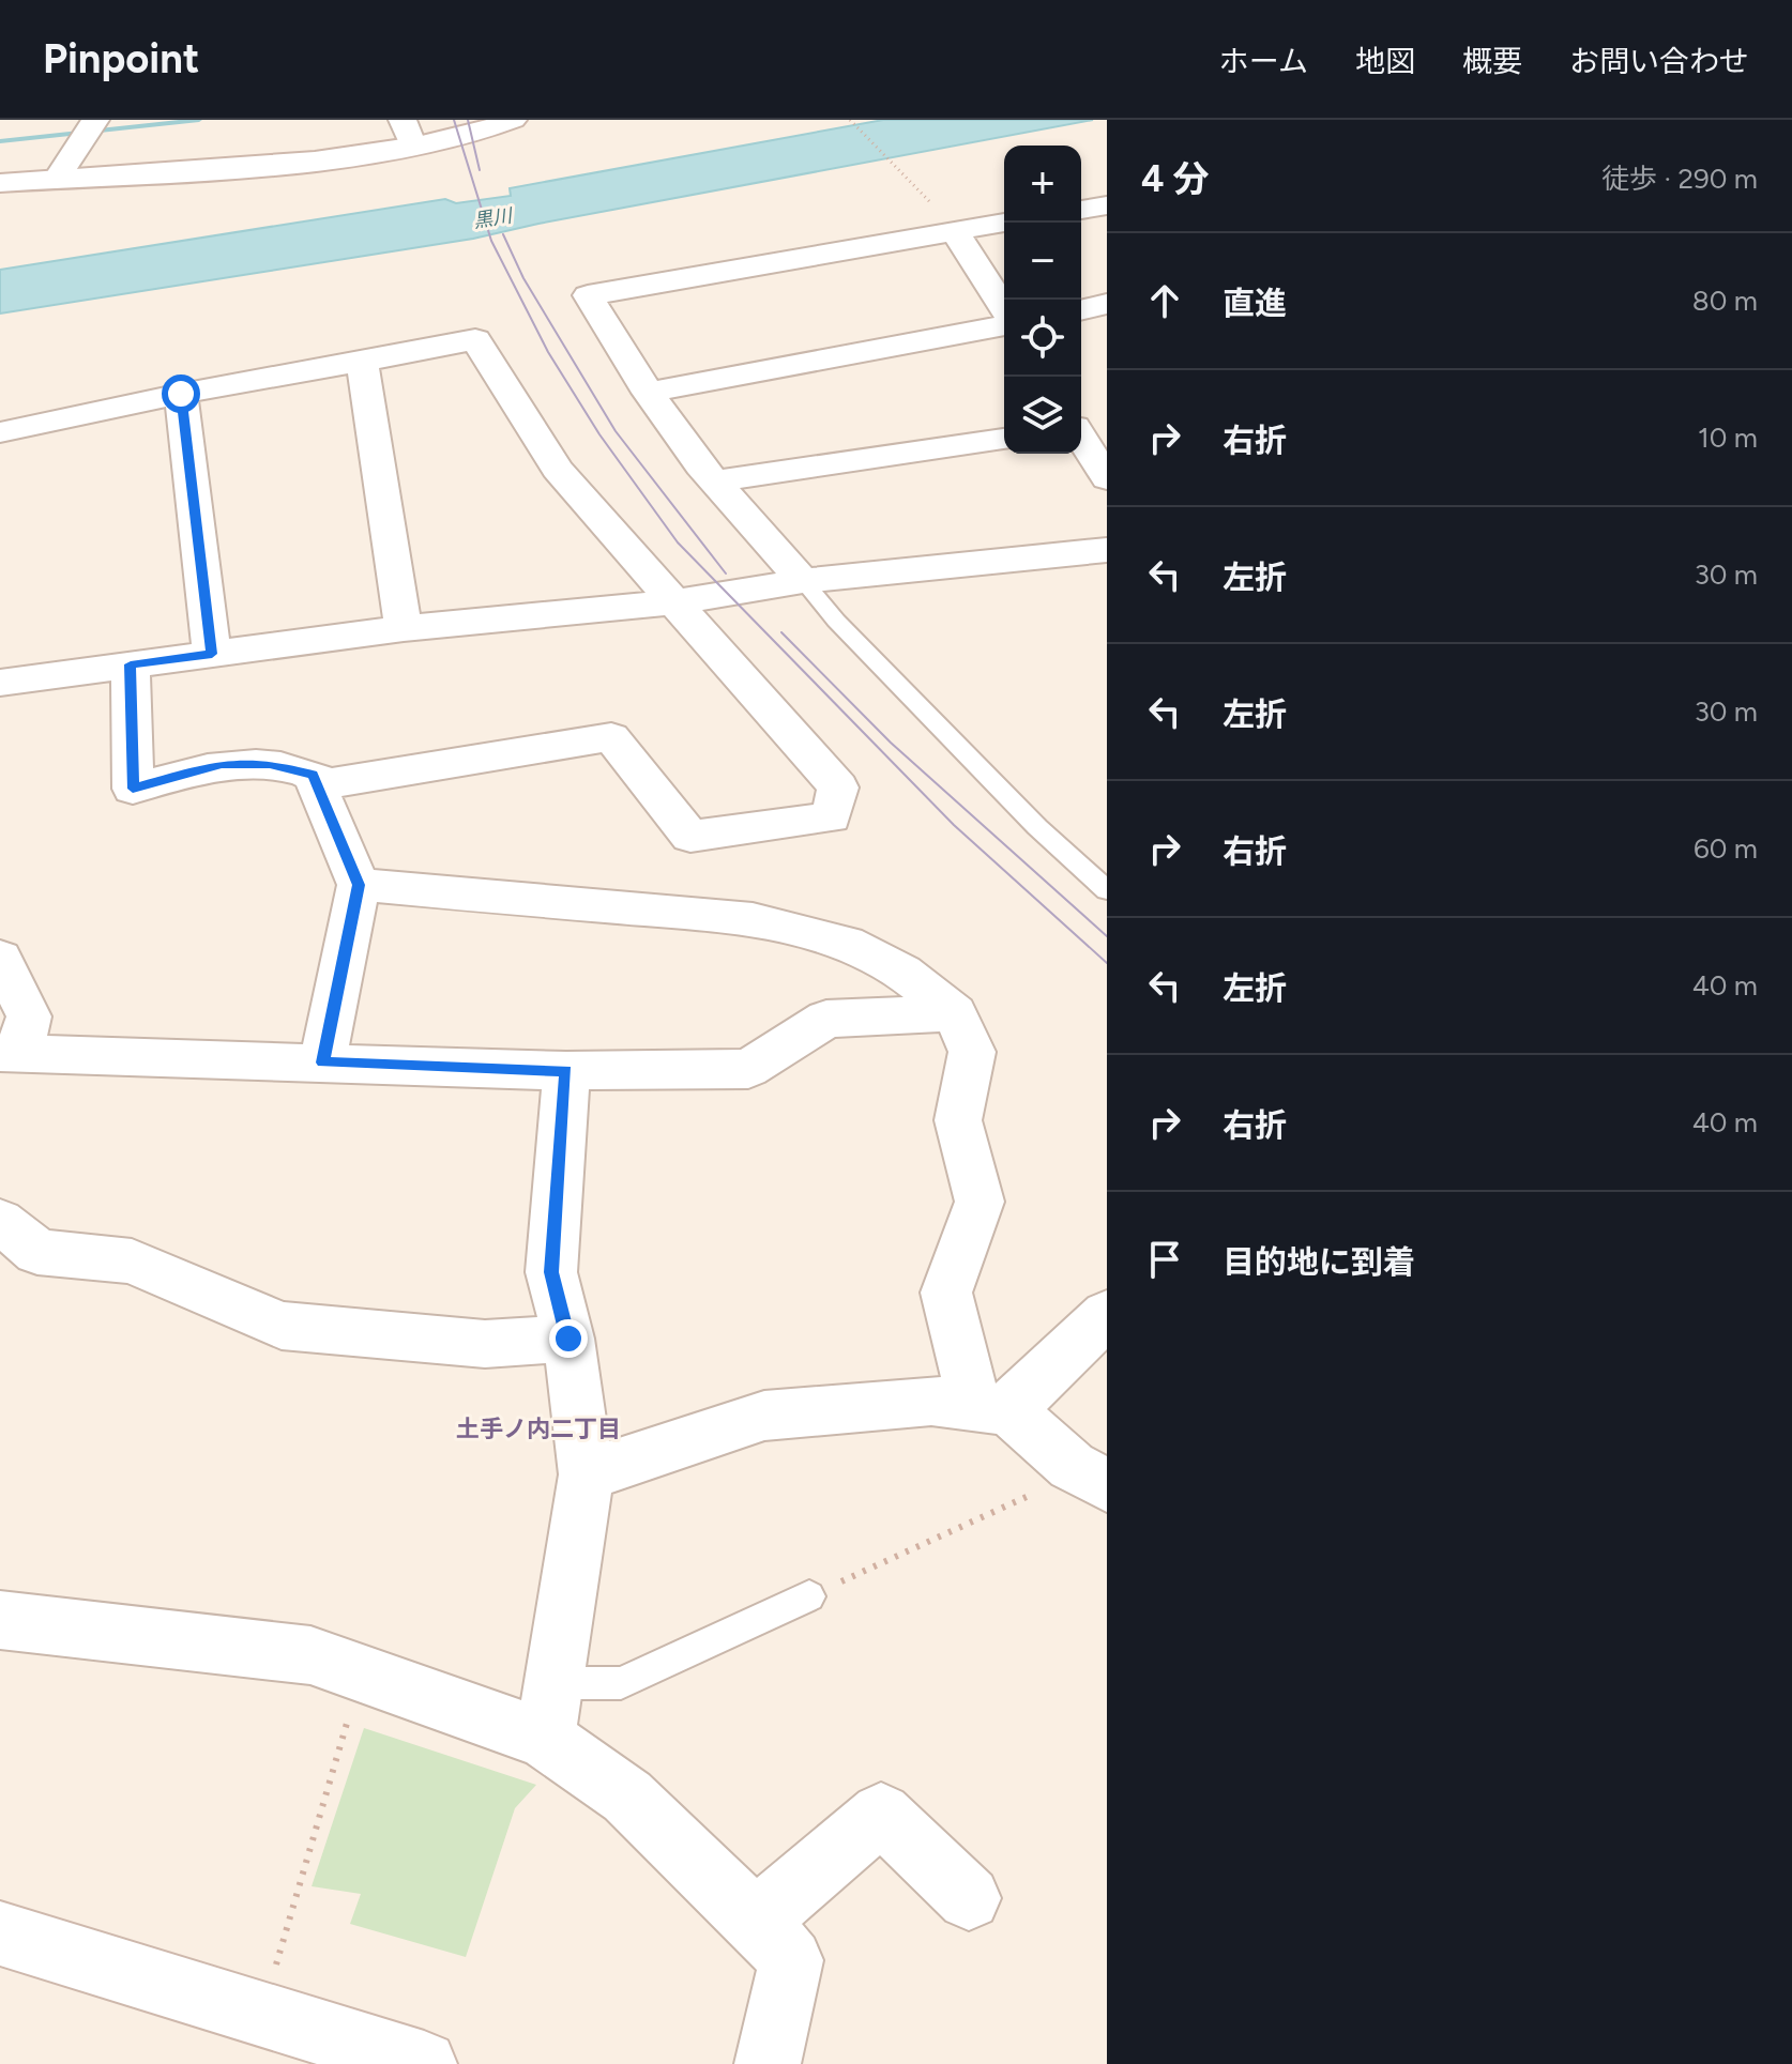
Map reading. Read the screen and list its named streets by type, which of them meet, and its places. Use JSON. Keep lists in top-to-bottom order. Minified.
{"districts":["土手ノ内二丁目"],"water":["黒川"],"page":{"header":"Pinpoint","nav":["ホーム","地図","概要","お問い合わせ"],"heading":["4 分","徒歩 · 290 m"],"map_buttons":["+","−"],"list":[["直進","80 m"],["右折","10 m"],["左折","30 m"],["左折","30 m"],["右折","60 m"],["左折","40 m"],["右折","40 m"],"目的地に到着"]}}
